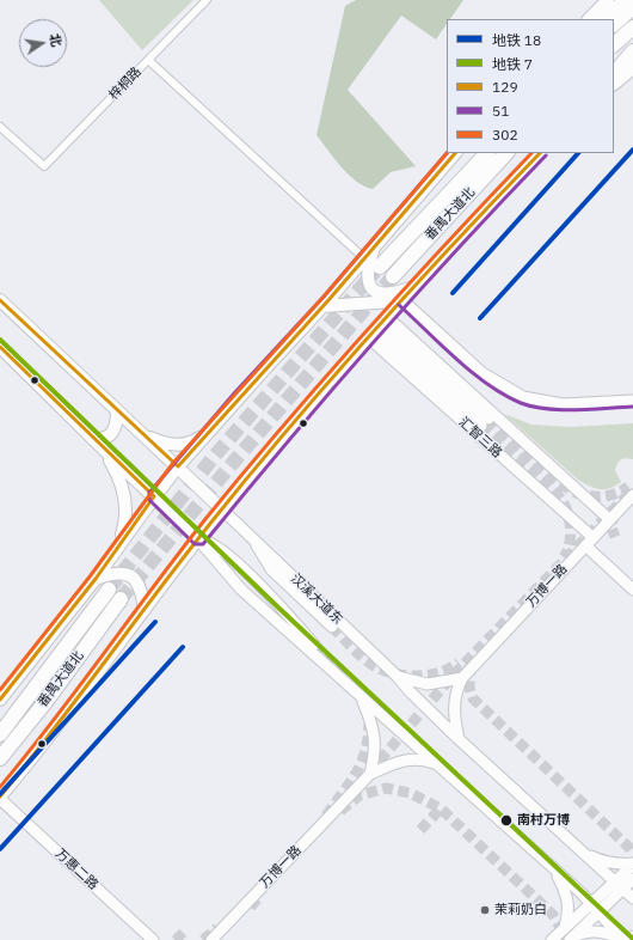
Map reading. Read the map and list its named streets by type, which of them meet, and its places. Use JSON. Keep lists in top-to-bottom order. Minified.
{"streets":{"highway":["番禺大道北"],"main road":["汉溪大道东"],"street":["梓桐路","汇智三路","万博一路","万惠二路"]},"crossings":[["汇智三路","万博一路"]],"places":["南村万博","茉莉奶白"],"lines":["metro line 18","transit line 129","transit line 51","transit line 302","metro line 7"],"legend":["地铁 18","地铁 7","129","51","302"],"north":"right"}
